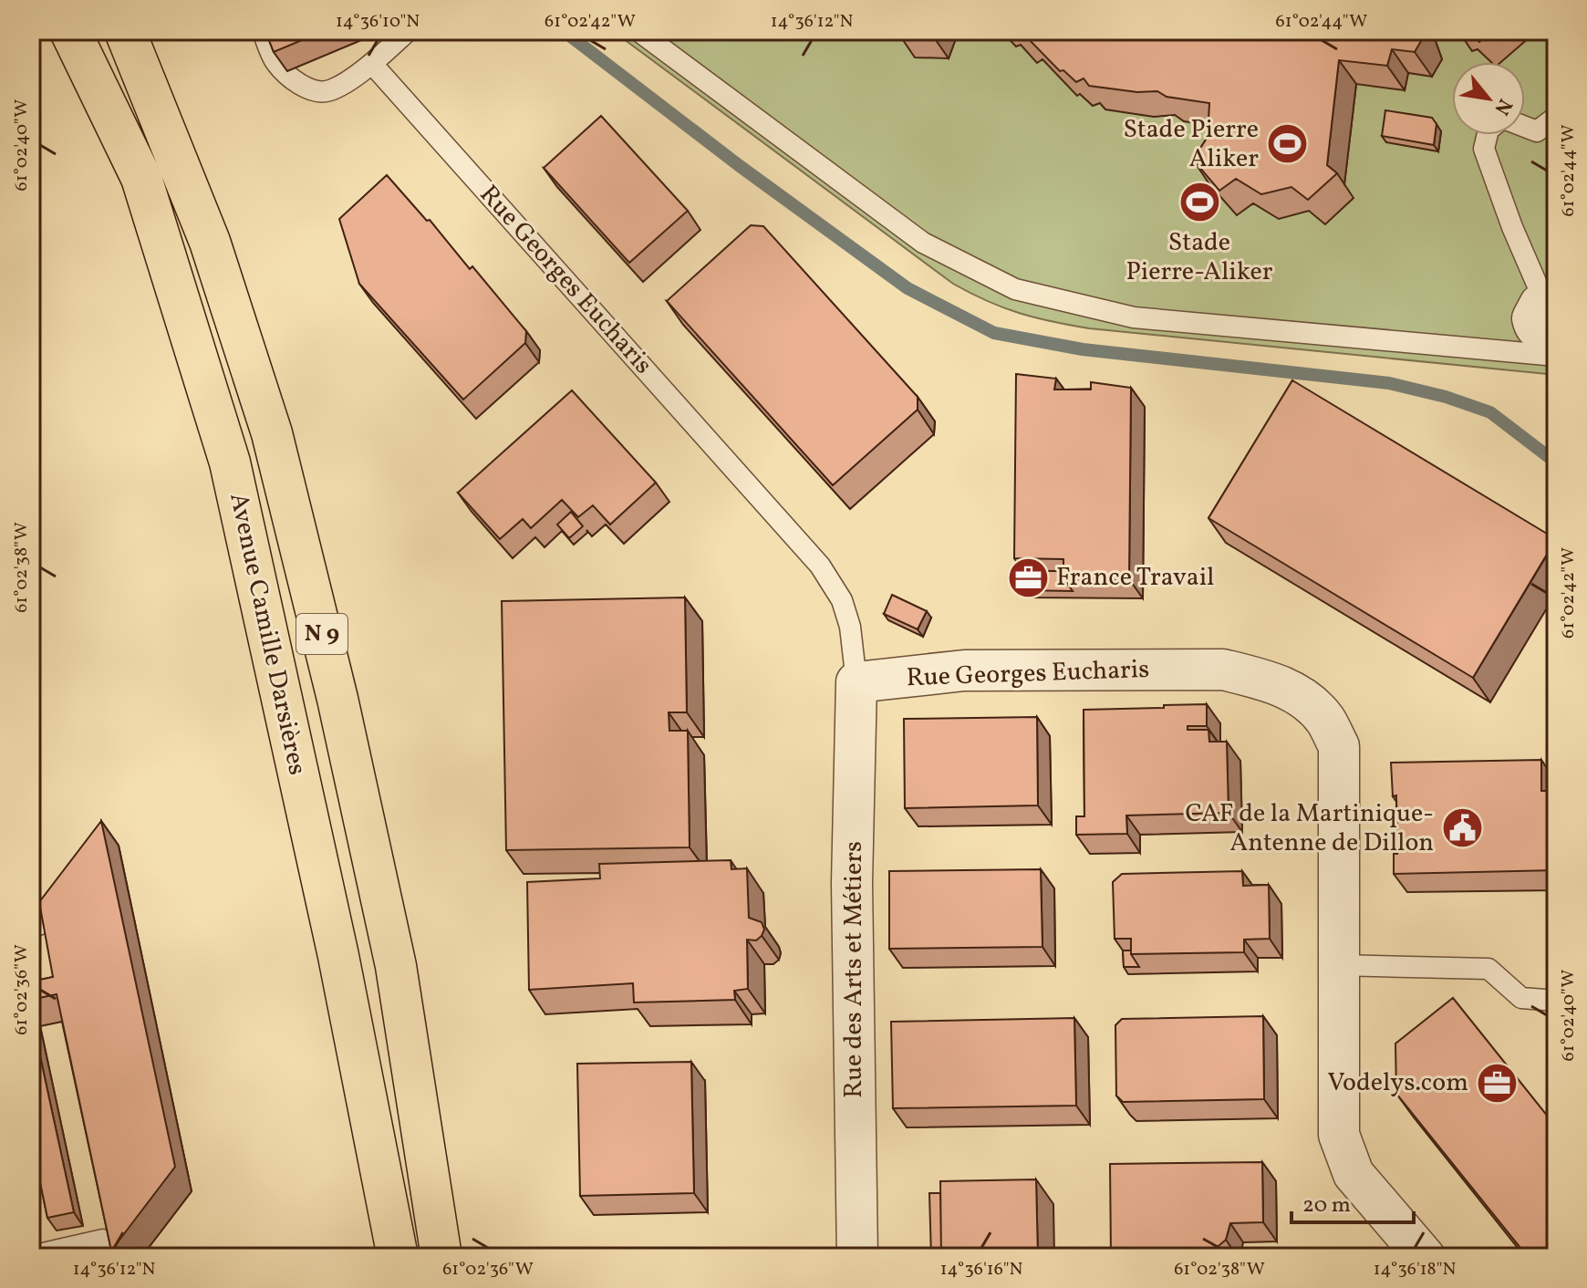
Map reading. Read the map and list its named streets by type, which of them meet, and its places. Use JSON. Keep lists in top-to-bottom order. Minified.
{"streets":{"main road":["Avenue Camille Darsières","N 9"],"street":["Rue Georges Eucharis","Rue des Arts et Métiers"]},"crossings":[["Rue Georges Eucharis","Rue des Arts et Métiers"]],"places":{"sports":["Stade Pierre Aliker","Stade Pierre-Aliker"],"office":["France Travail","Vodelys.com"],"public building":["CAF de la Martinique- Antenne de Dillon"]},"scale_bar":"20 m","north":"bottom right","coordinates":["14°36'10\"N","61°02'42\"W","14°36'12\"N","61°02'44\"W","61°02'40\"W","61°02'38\"W","61°02'36\"W","14°36'16\"N","14°36'18\"N"]}
